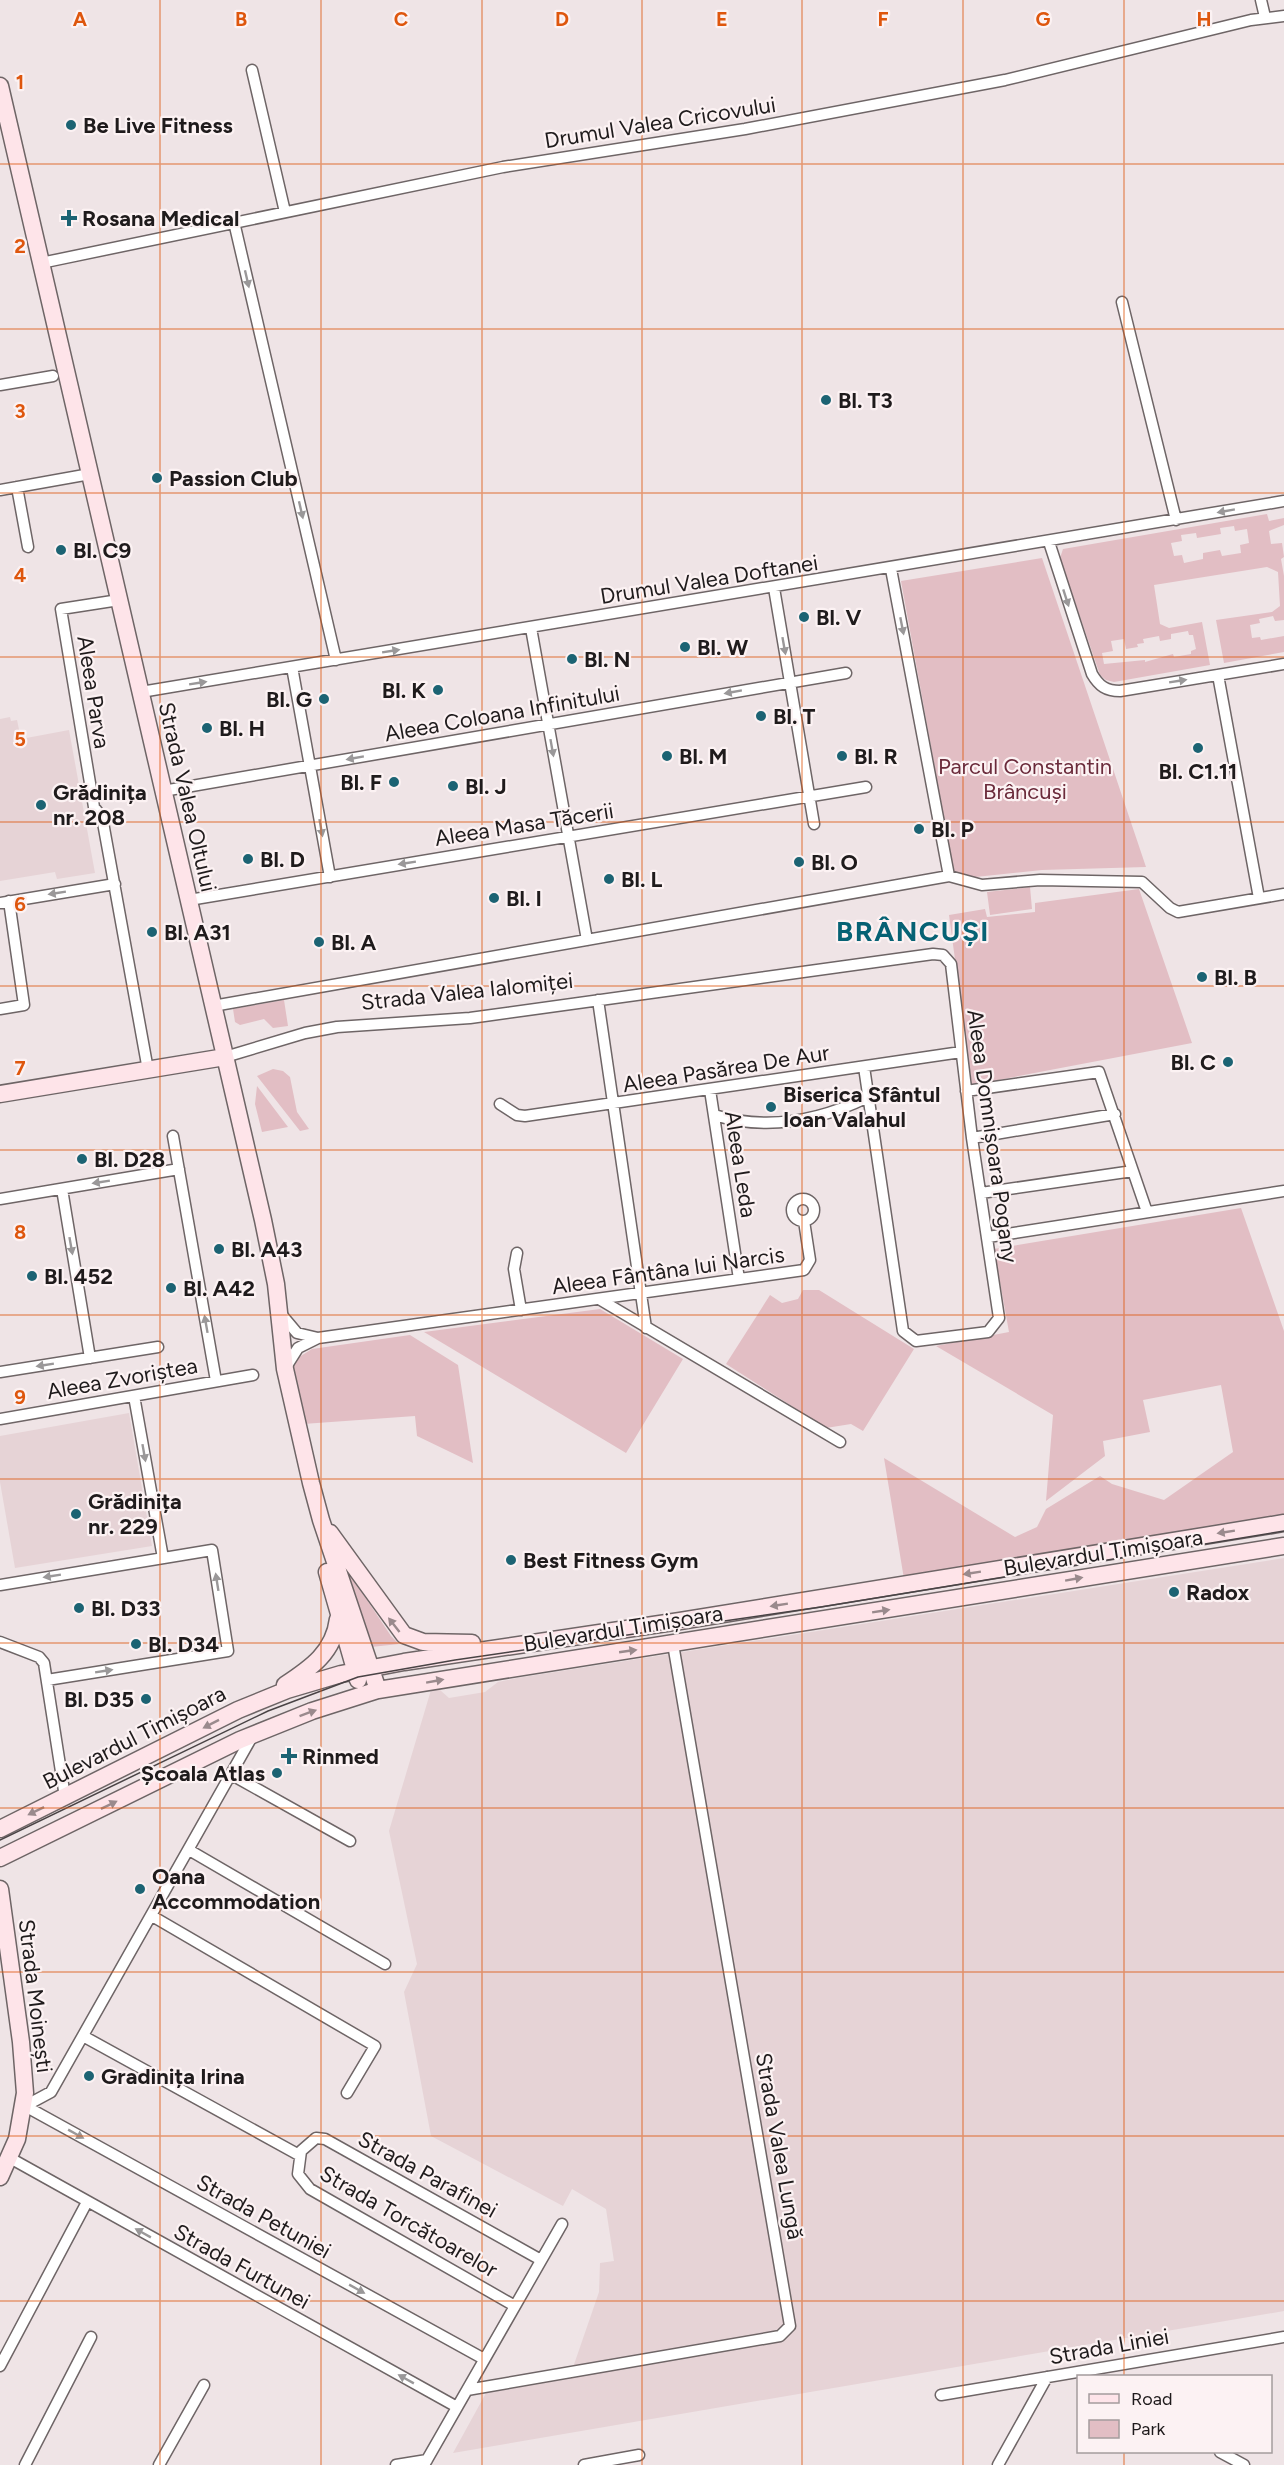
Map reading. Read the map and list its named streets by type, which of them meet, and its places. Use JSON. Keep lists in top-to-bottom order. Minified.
{"streets":{"main road":["Strada Valea Oltului","Strada Valea Ialomiței","Bulevardul Timișoara","Strada Moinești"],"street":["Drumul Valea Cricovului","Drumul Valea Doftanei","Aleea Parva","Aleea Coloana Infinitului","Aleea Masa Tăcerii","Aleea Pasărea De Aur","Aleea Domnișoara Pogany","Aleea Leda","Aleea Fântâna lui Narcis","Aleea Zvoriștea","Strada Valea Lungă","Strada Parafinei","Strada Petuniei","Strada Torcătoarelor","Strada Furtunei","Strada Liniei"]},"crossings":[["Drumul Valea Cricovului","Strada Valea Oltului"],["Drumul Valea Doftanei","Strada Valea Oltului"],["Aleea Parva","Strada Valea Oltului"],["Aleea Parva","Strada Valea Ialomiței"],["Aleea Coloana Infinitului","Strada Valea Oltului"],["Strada Valea Oltului","Aleea Masa Tăcerii"],["Strada Valea Oltului","Strada Valea Ialomiței"],["Strada Valea Oltului","Aleea Fântâna lui Narcis"],["Strada Valea Oltului","Bulevardul Timișoara"],["Strada Valea Ialomiței","Aleea Domnișoara Pogany"],["Aleea Pasărea De Aur","Aleea Domnișoara Pogany"],["Aleea Pasărea De Aur","Aleea Leda"],["Aleea Leda","Aleea Fântâna lui Narcis"],["Bulevardul Timișoara","Strada Valea Lungă"],["Strada Moinești","Strada Petuniei"],["Strada Moinești","Strada Furtunei"],["Strada Parafinei","Strada Torcătoarelor"]],"one_way":["Aleea Coloana Infinitului","Aleea Masa Tăcerii","Aleea Zvoriștea","Strada Petuniei","Strada Furtunei"],"districts":["BRÂNCUȘI"],"parks":["Parcul Constantin Brâncuși"],"places":{"other":["Be Live Fitness","Bl. T3","Passion Club","Bl. C9","Bl. V","Bl. W","Bl. N","Bl. K","Bl. G","Bl. T","Bl. H","Bl. C1.11","Bl. M","Bl. R","Bl. F","Bl. J","Grădinița nr. 208","Bl. P","Bl. D","Bl. O","Bl. L","Bl. I","Bl. A31","Bl. A","Bl. B","Bl. C","Biserica Sfântul Ioan Valahul","Bl. D28","Bl. A43","Bl. 452","Bl. A42","Grădinița nr. 229","Best Fitness Gym","Radox","Bl. D33","Bl. D34","Bl. D35","Școala Atlas","Oana Accommodation","Gradinița Irina"],"health":["Rosana Medical","Rinmed"]},"legend":["Road","Park"],"grid":{"columns":["A","B","C","D","E","F","G","H"],"rows":["1","2","3","4","5","6","7","8","9"]}}
